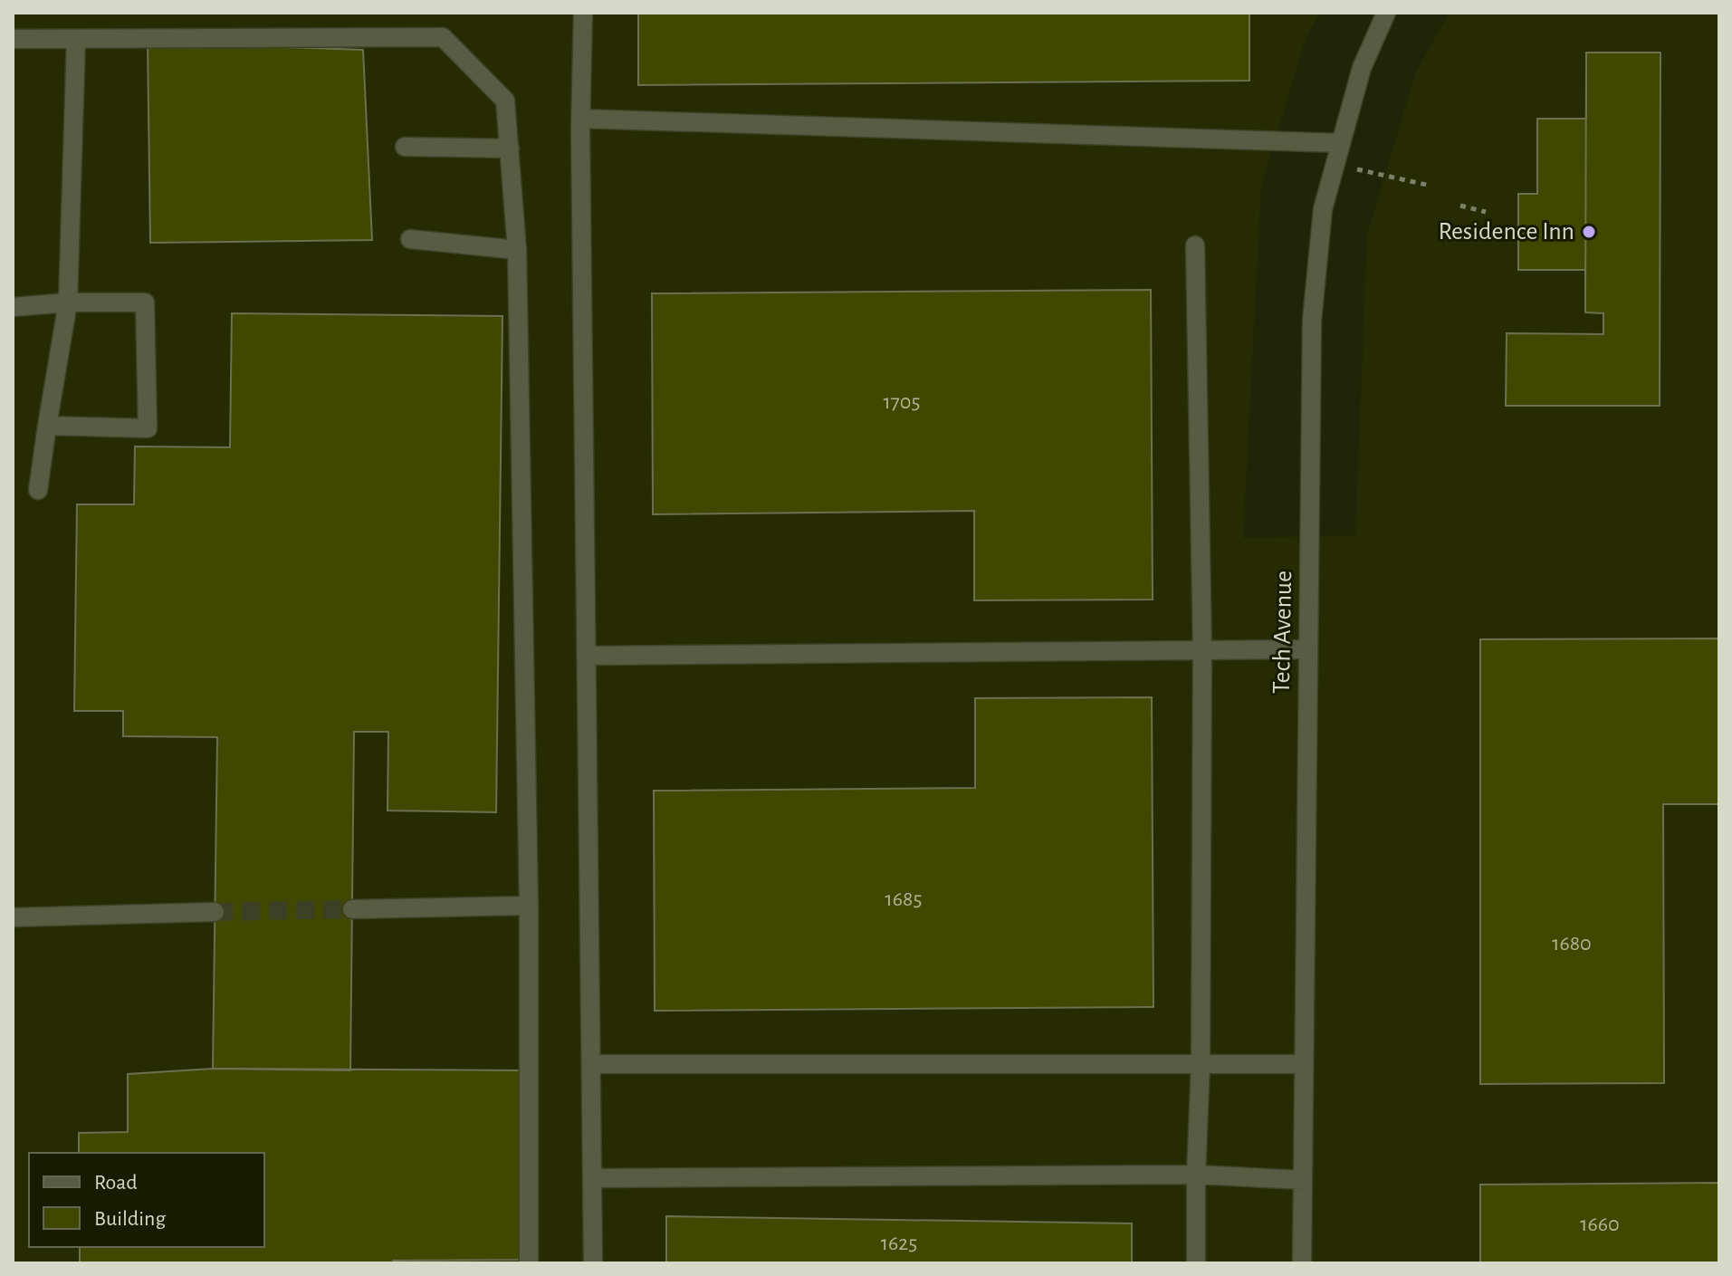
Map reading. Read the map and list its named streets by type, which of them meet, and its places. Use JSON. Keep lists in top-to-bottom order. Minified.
{"streets":{"street":["Tech Avenue"]},"places":["Residence Inn"],"house_numbers":["1705","1685","1680","1660","1625"],"legend":["Road","Building"]}
